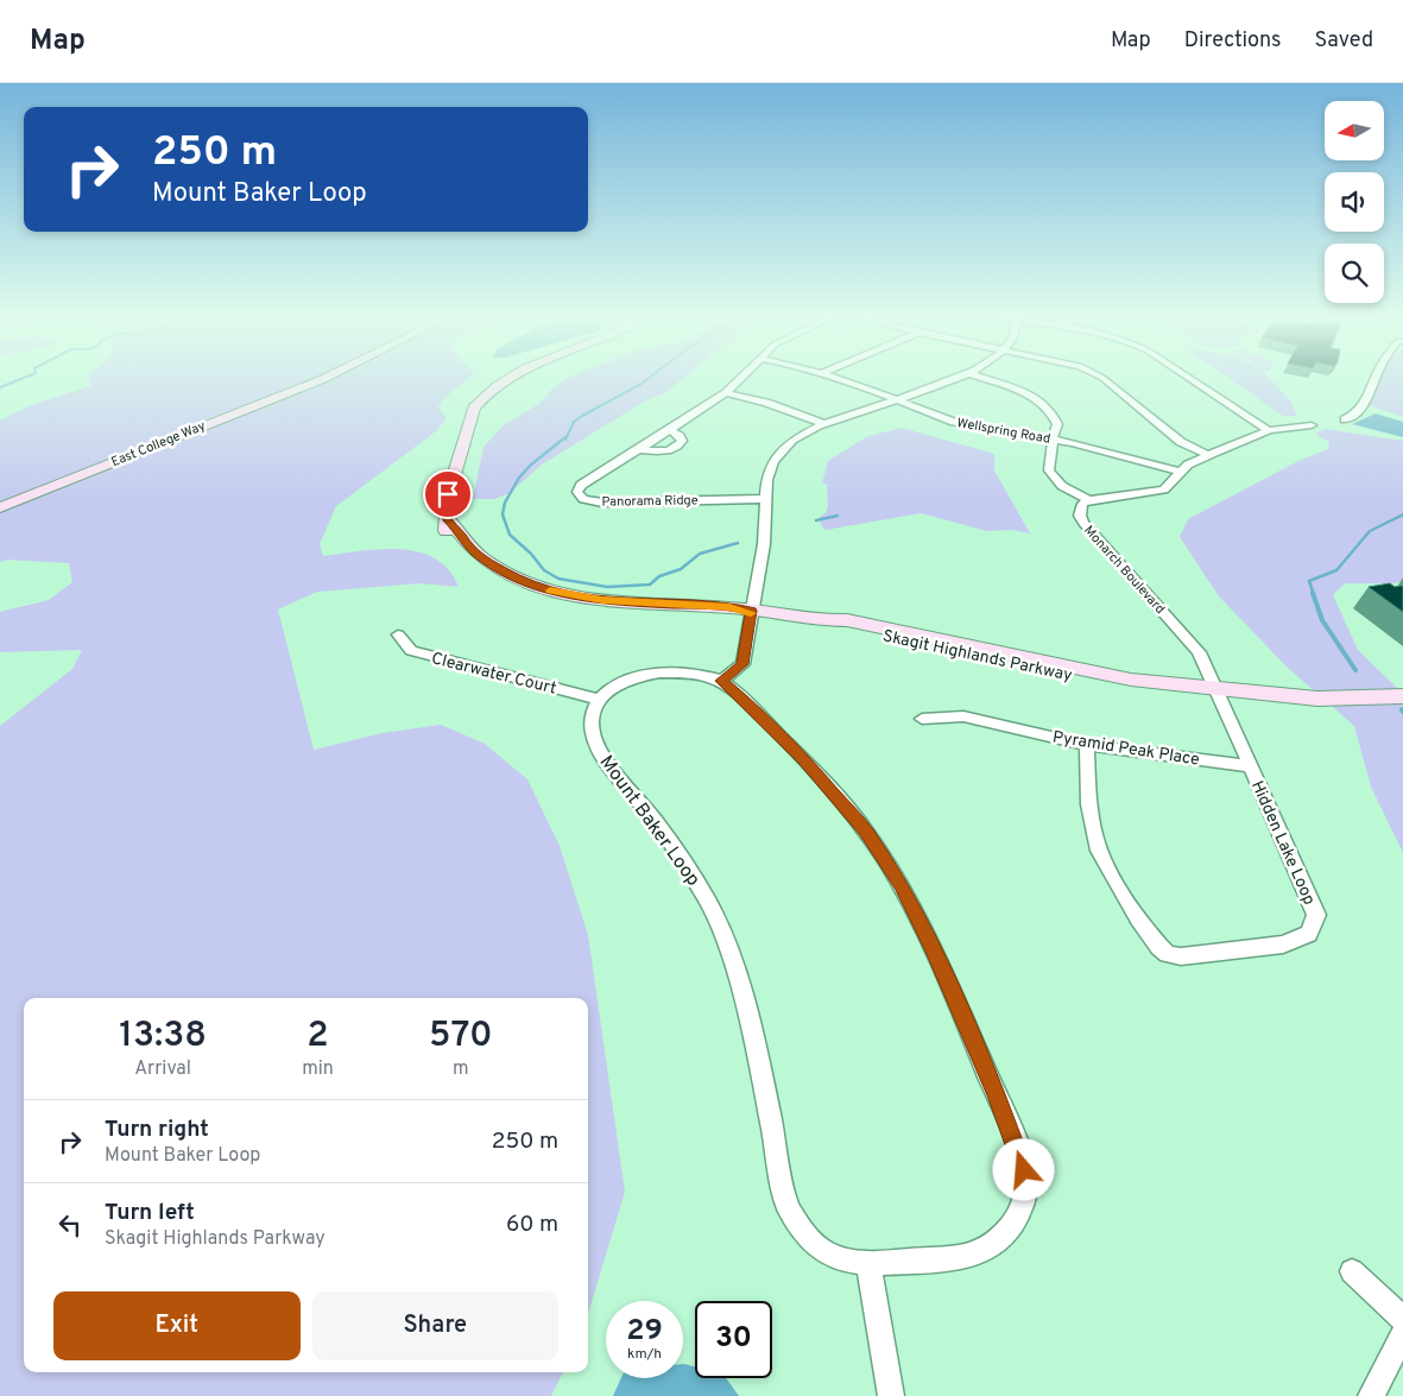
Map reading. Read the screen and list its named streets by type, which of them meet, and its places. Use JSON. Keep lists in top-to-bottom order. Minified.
{"streets":{"street":["Wellspring Road","East College Way","Panorama Ridge","Monarch Boulevard","Skagit Highlands Parkway","Clearwater Court","Pyramid Peak Place","Mount Baker Loop","Hidden Lake Loop"]},"crossings":[["Wellspring Road","Monarch Boulevard"],["Monarch Boulevard","Skagit Highlands Parkway"],["Clearwater Court","Mount Baker Loop"],["Pyramid Peak Place","Hidden Lake Loop"]],"north":"left","page":{"header":"Map","nav":["Map","Directions","Saved"],"turn":["250 m","Mount Baker Loop"],"eta":["13:38","Arrival","2","min","570","m"],"list":[{"name":"Turn right","note":"Mount Baker Loop","value":"250 m"},{"name":"Turn left","note":"Skagit Highlands Parkway","value":"60 m"}],"buttons":["Exit","Share"],"speed":"29 km/h","limit":"30"}}
